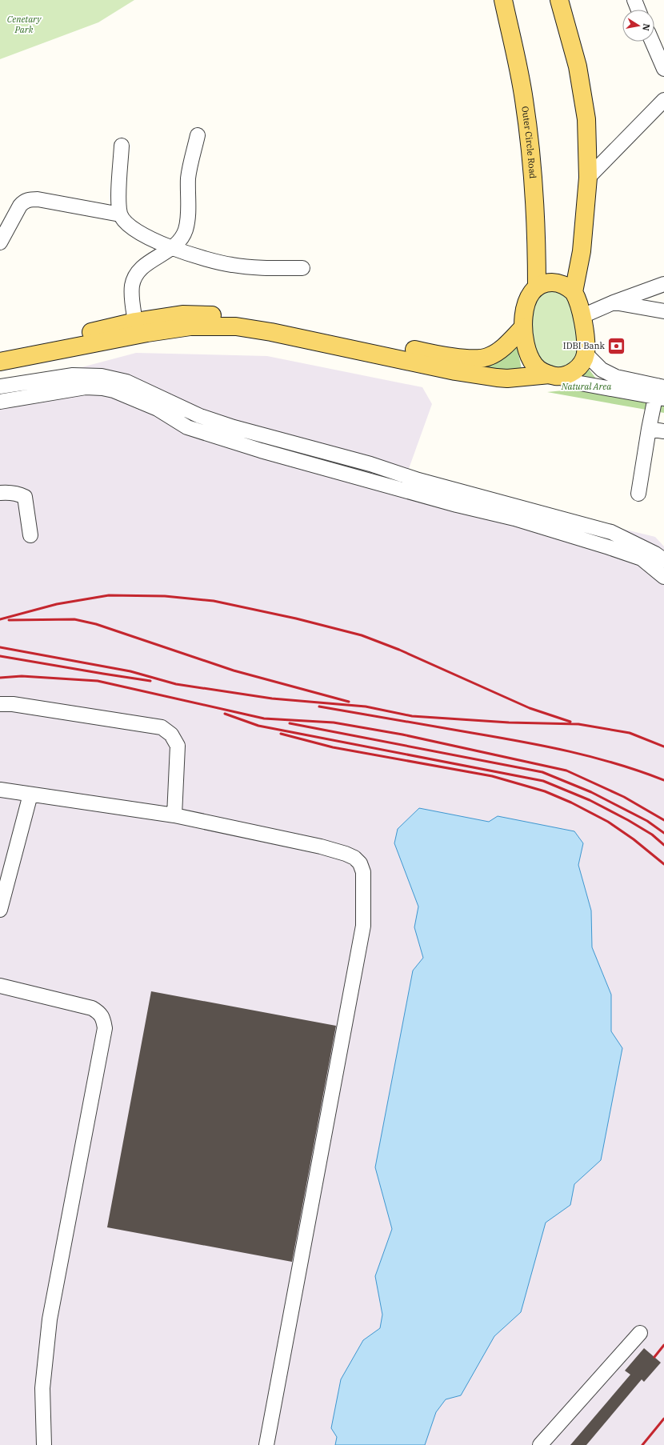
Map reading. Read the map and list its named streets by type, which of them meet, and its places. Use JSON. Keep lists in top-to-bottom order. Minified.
{"streets":{"main road":["Outer Circle Road"]},"parks":["Cenetary Park","Natural Area"],"places":{"bank":["IDBI Bank"]},"north":"right"}
